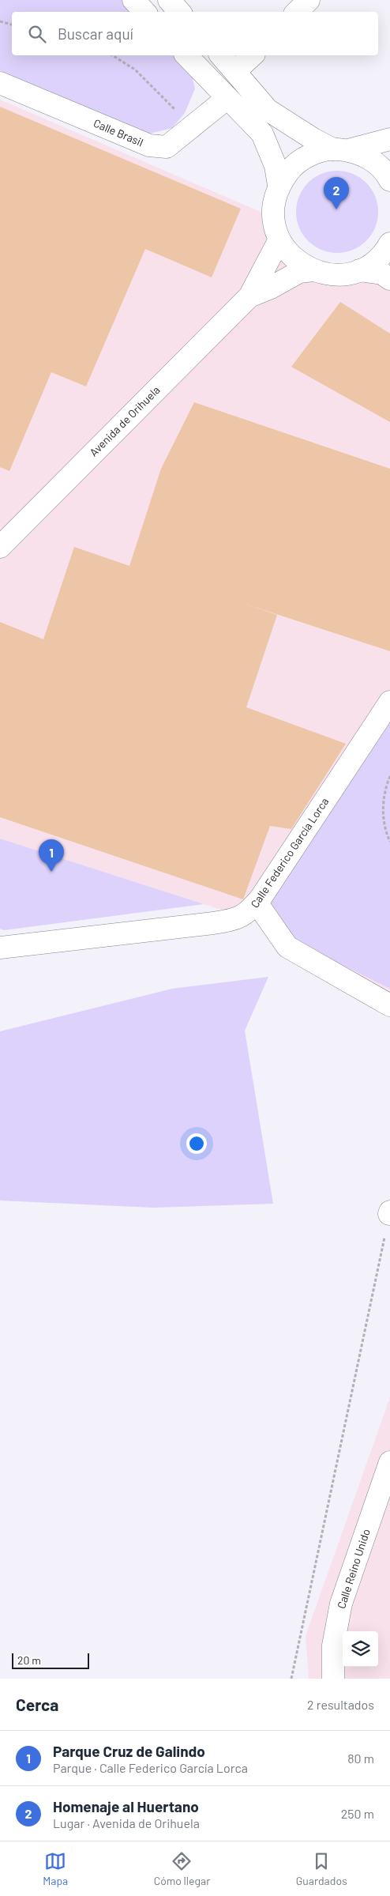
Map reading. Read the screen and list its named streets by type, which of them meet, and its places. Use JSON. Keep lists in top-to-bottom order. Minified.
{"streets":{"street":["Calle Brasil","Avenida de Orihuela","Calle Federico García Lorca","Calle Reino Unido"]},"scale_bar":"20 m","page":{"search":"Buscar aquí","pins":["2","1"],"scale":"20 m","heading":["Cerca","2 resultados"],"list":[{"mark":"1","name":"Parque Cruz de Galindo","note":"Parque · Calle Federico García Lorca","value":"80 m"},{"mark":"2","name":"Homenaje al Huertano","note":"Lugar · Avenida de Orihuela","value":"250 m"}],"nav":["Mapa","Cómo llegar","Guardados"]}}
